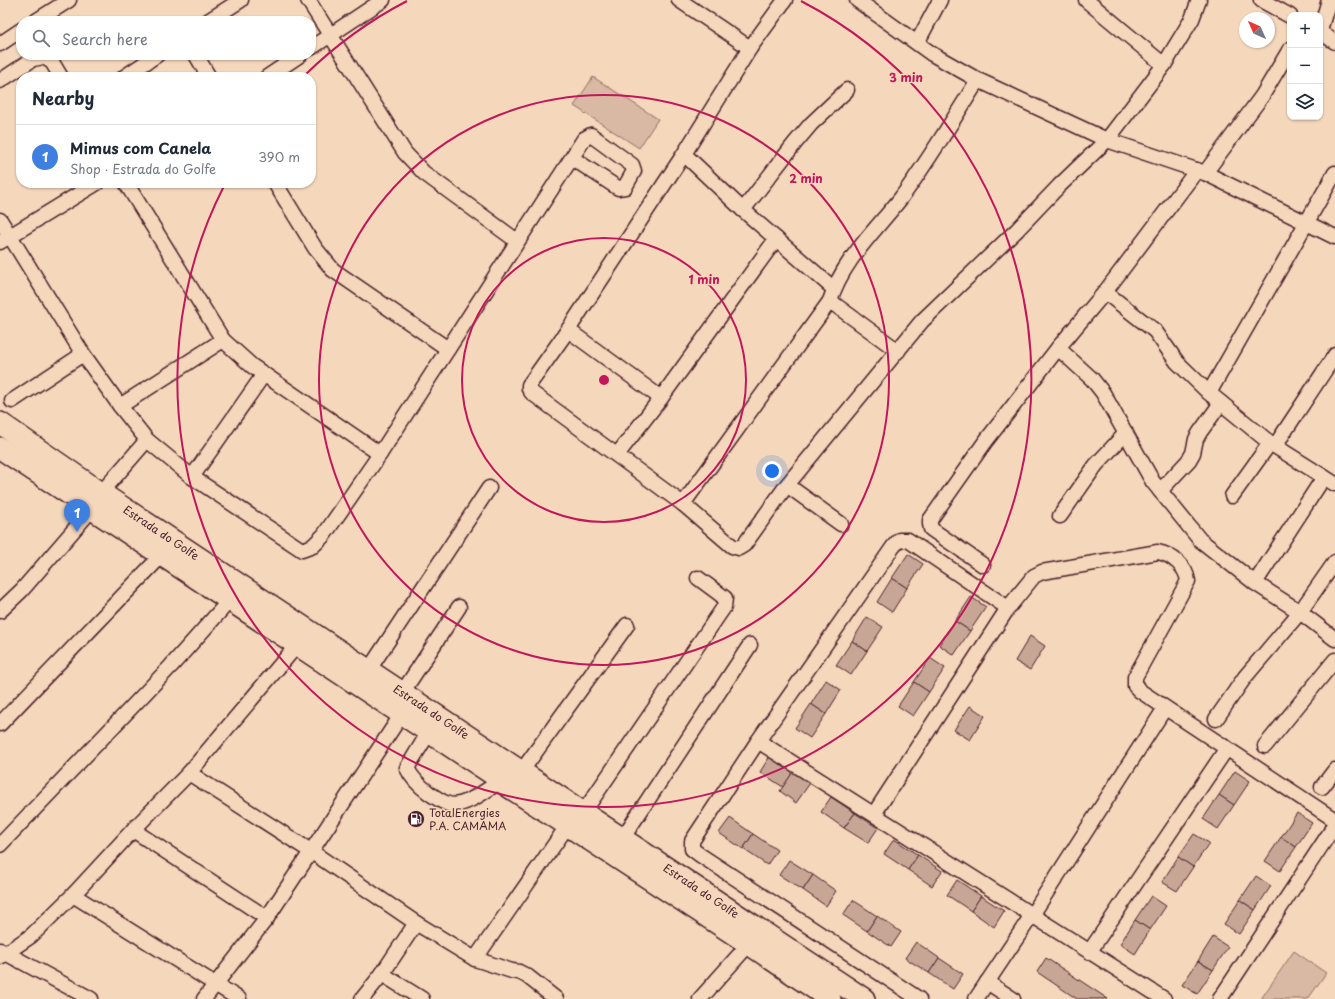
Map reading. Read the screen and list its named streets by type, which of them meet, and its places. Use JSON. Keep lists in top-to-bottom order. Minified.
{"streets":{"highway":["Estrada do Golfe"]},"places":{"fuel station":["TotalEnergies P.A. CAMAMA"]},"north":"top left","page":{"map_buttons":["+","−"],"search":"Search here","heading":"Nearby","list":[{"mark":"1","name":"Mimus com Canela","note":"Shop · Estrada do Golfe","value":"390 m"}],"pins":"1"},"rings":["3 min","2 min","1 min"]}
